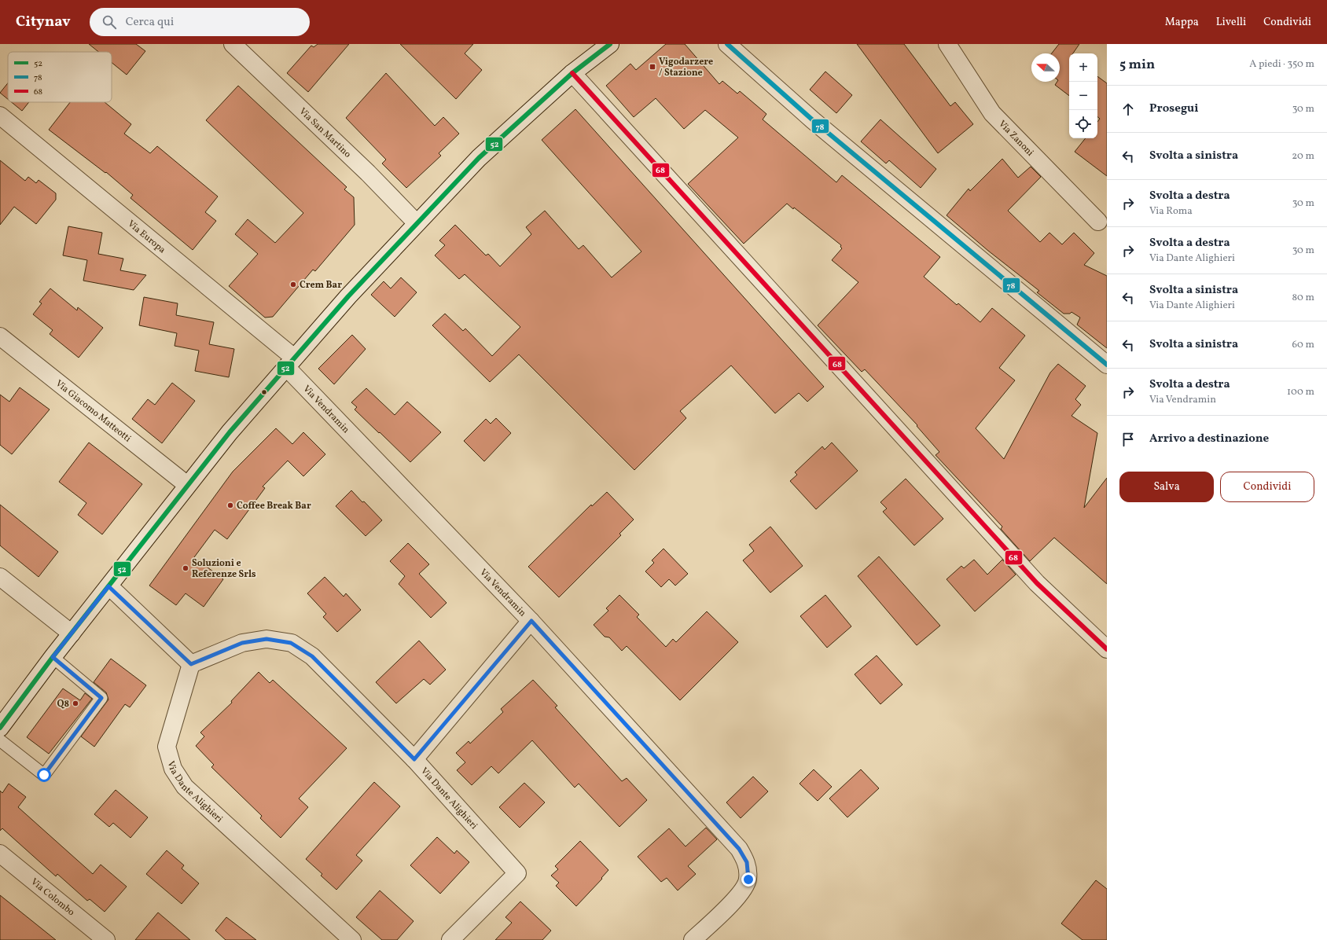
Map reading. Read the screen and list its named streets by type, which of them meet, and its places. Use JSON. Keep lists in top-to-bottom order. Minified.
{"streets":{"street":["Via San Martino","Via Zanoni","Via Europa","Via Vendramin","Via Giacomo Matteotti","Via Dante Alighieri","Via Colombo"]},"crossings":[["Via Europa","Via Vendramin"]],"places":{"transit":["Vigodarzere / Stazione"],"other":["Crem Bar","Coffee Break Bar","Soluzioni e Referenze Srls","Q8"]},"lines":["transit line 52","transit line 78","transit line 68"],"legend":["52","78","68"],"north":"left","page":{"header":"Citynav","search":"Cerca qui","nav":["Mappa","Livelli","Condividi"],"heading":["5 min","A piedi · 350 m"],"map_buttons":["+","−"],"list":[["Prosegui","30 m"],["Svolta a sinistra","20 m"],["Svolta a destra","Via Roma","30 m"],["Svolta a destra","Via Dante Alighieri","30 m"],["Svolta a sinistra","Via Dante Alighieri","80 m"],["Svolta a sinistra","60 m"],["Svolta a destra","Via Vendramin","100 m"],"Arrivo a destinazione"],"buttons":["Salva","Condividi"]}}
